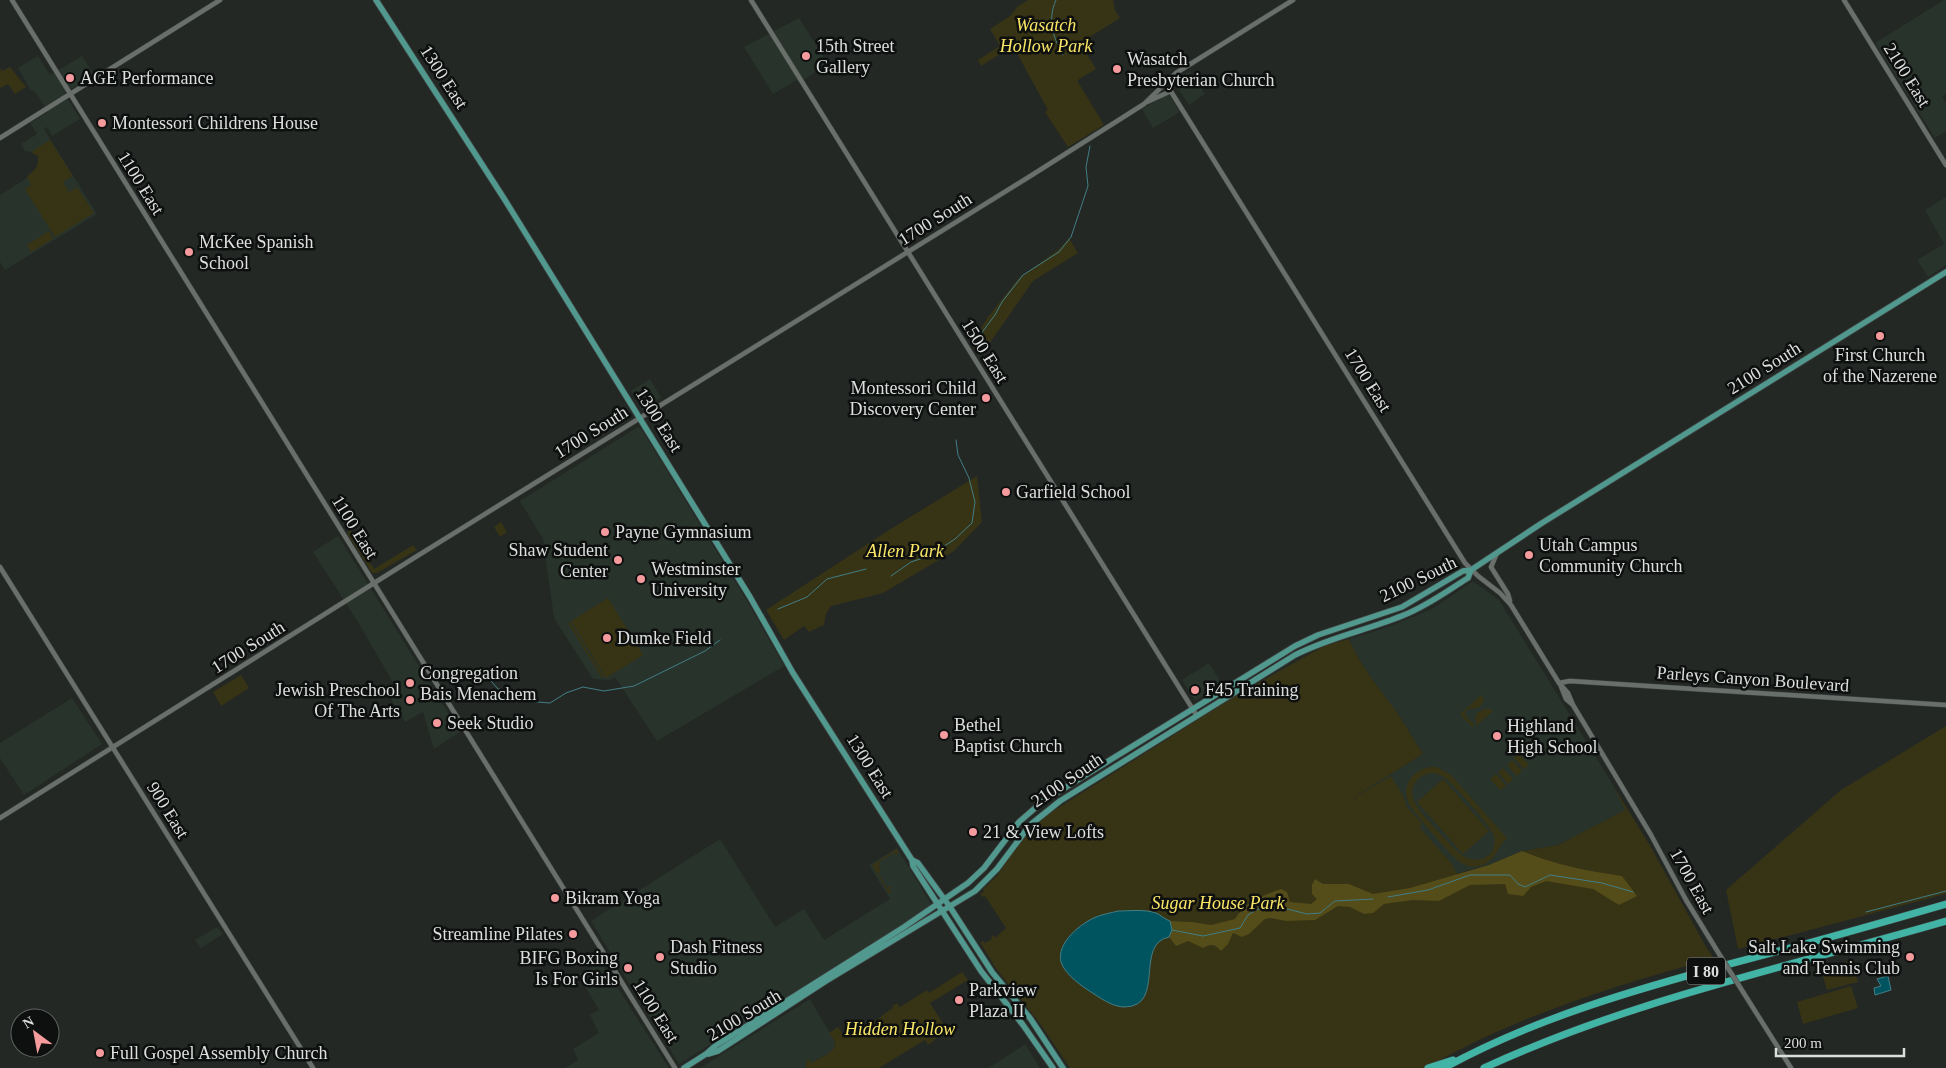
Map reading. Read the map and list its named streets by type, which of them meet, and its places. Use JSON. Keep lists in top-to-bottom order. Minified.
{"streets":{"highway":["I 80"],"main road":["1300 East","2100 South"],"street":["2100 East","1100 East","1700 South","1500 East","1700 East","Parleys Canyon Boulevard","900 East"]},"crossings":[["1300 East","1700 South"],["1300 East","2100 South"],["1100 East","1700 South"],["1700 South","1500 East"],["1700 South","1700 East"],["1700 South","900 East"],["1500 East","2100 South"],["2100 South","1700 East"],["1700 East","Parleys Canyon Boulevard"]],"parks":["Wasatch Hollow Park","Allen Park","Sugar House Park","Hidden Hollow"],"places":["15th Street Gallery","Wasatch Presbyterian Church","AGE Performance","Montessori Childrens House","McKee Spanish School","First Church of the Nazerene","Montessori Child Discovery Center","Garfield School","Payne Gymnasium","Utah Campus Community Church","Shaw Student Center","Westminster University","Dumke Field","Congregation Bais Menachem","F45 Training","Jewish Preschool Of The Arts","Seek Studio","Bethel Baptist Church","Highland High School","21 & View Lofts","Bikram Yoga","Streamline Pilates","Dash Fitness Studio","Salt Lake Swimming and Tennis Club","BIFG Boxing Is For Girls","Parkview Plaza II","Full Gospel Assembly Church"],"scale_bar":"200 m","north":"top left"}
